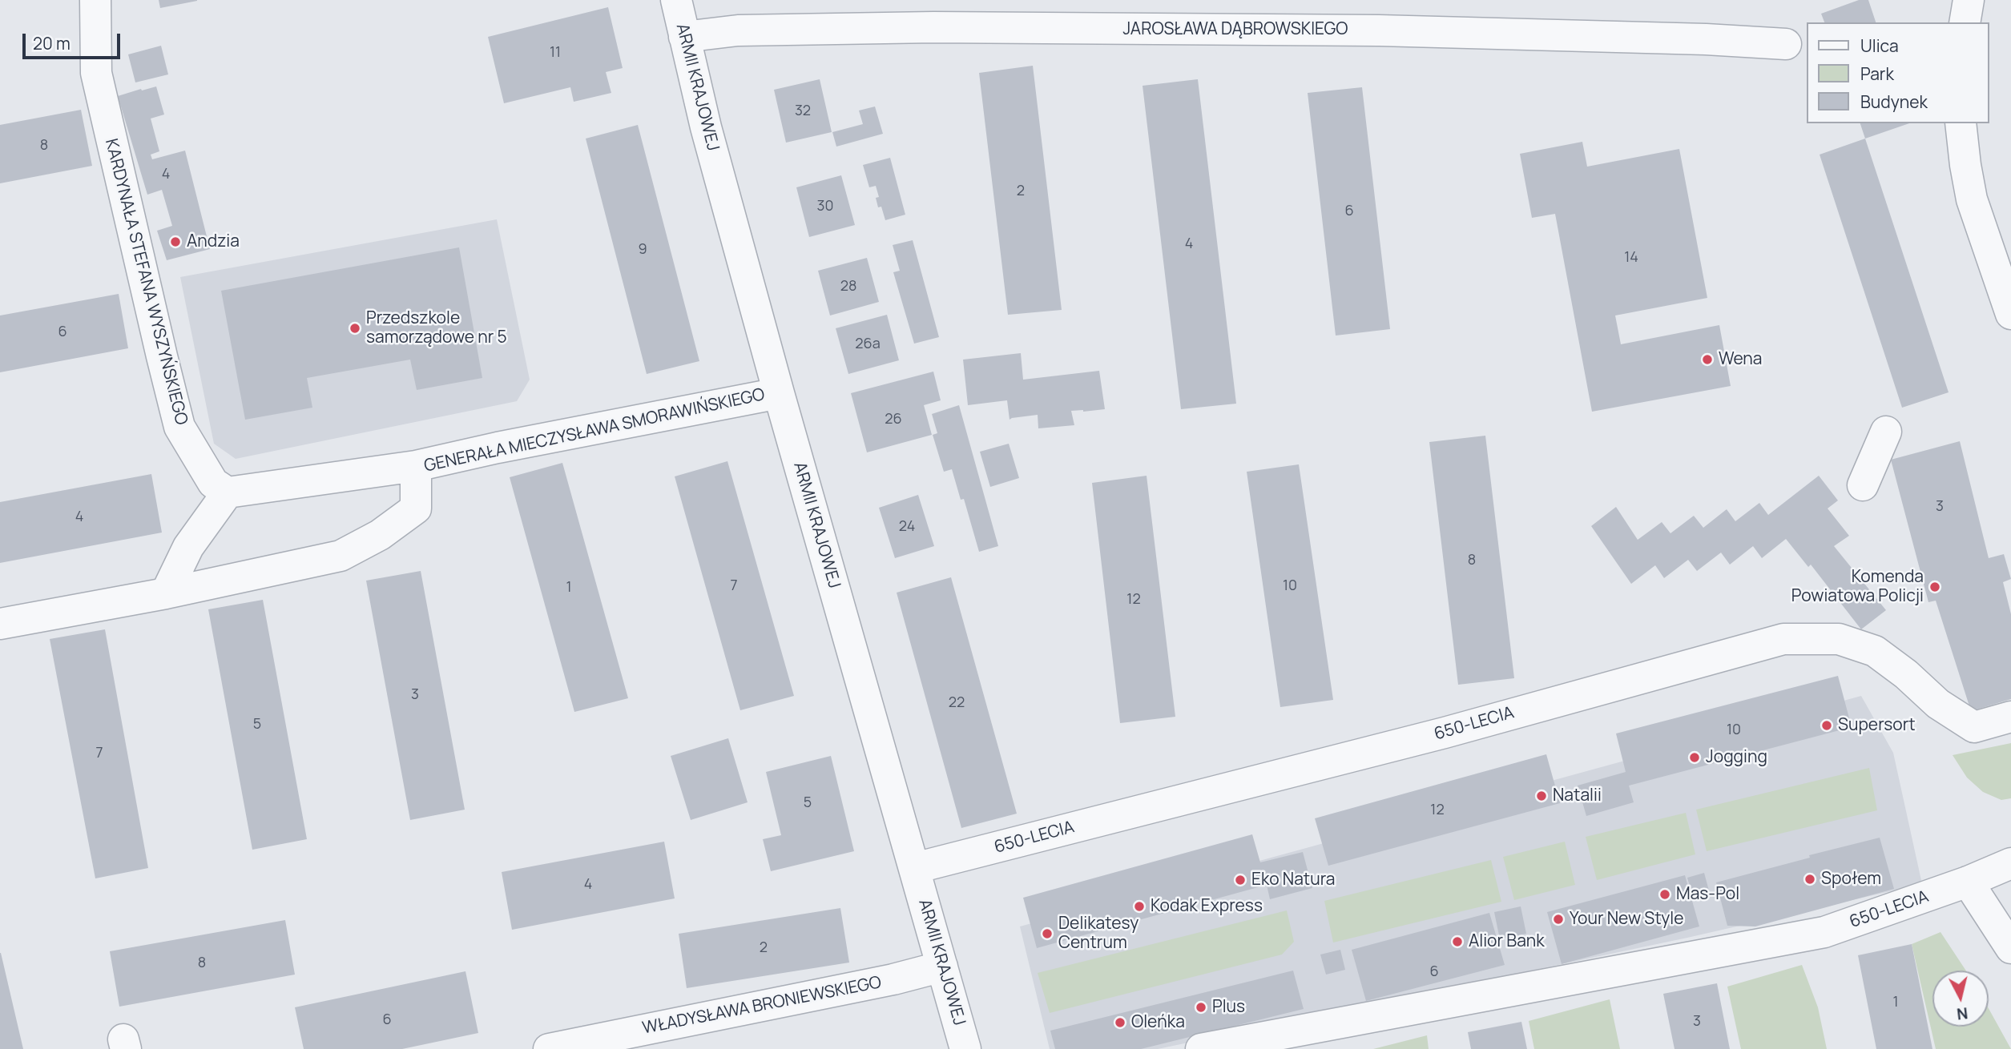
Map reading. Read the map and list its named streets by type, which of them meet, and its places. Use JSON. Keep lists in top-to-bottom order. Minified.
{"streets":{"street":["JAROSŁAWA DĄBROWSKIEGO","ARMII KRAJOWEJ","KARDYNAŁA STEFANA WYSZYŃSKIEGO","GENERAŁA MIECZYSŁAWA SMORAWIŃSKIEGO","650-LECIA","WŁADYSŁAWA BRONIEWSKIEGO"]},"crossings":[["JAROSŁAWA DĄBROWSKIEGO","ARMII KRAJOWEJ"],["ARMII KRAJOWEJ","GENERAŁA MIECZYSŁAWA SMORAWIŃSKIEGO"],["ARMII KRAJOWEJ","650-LECIA"],["ARMII KRAJOWEJ","WŁADYSŁAWA BRONIEWSKIEGO"]],"places":["Andzia","Przedszkole samorządowe nr 5","Wena","Komenda Powiatowa Policji","Supersort","Jogging","Natalii","Społem","Eko Natura","Mas-Pol","Kodak Express","Your New Style","Delikatesy Centrum","Alior Bank","Plus","Oleńka"],"house_numbers":["11","32","8","4","2","30","6","4","9","14","28","6","26a","26","3","4","24","8","7","10","1","12","3","22","5","10","7","5","12","4","2","8","6","1","6","3"],"legend":["Ulica","Park","Budynek"],"scale_bar":"20 m","north":"bottom"}
